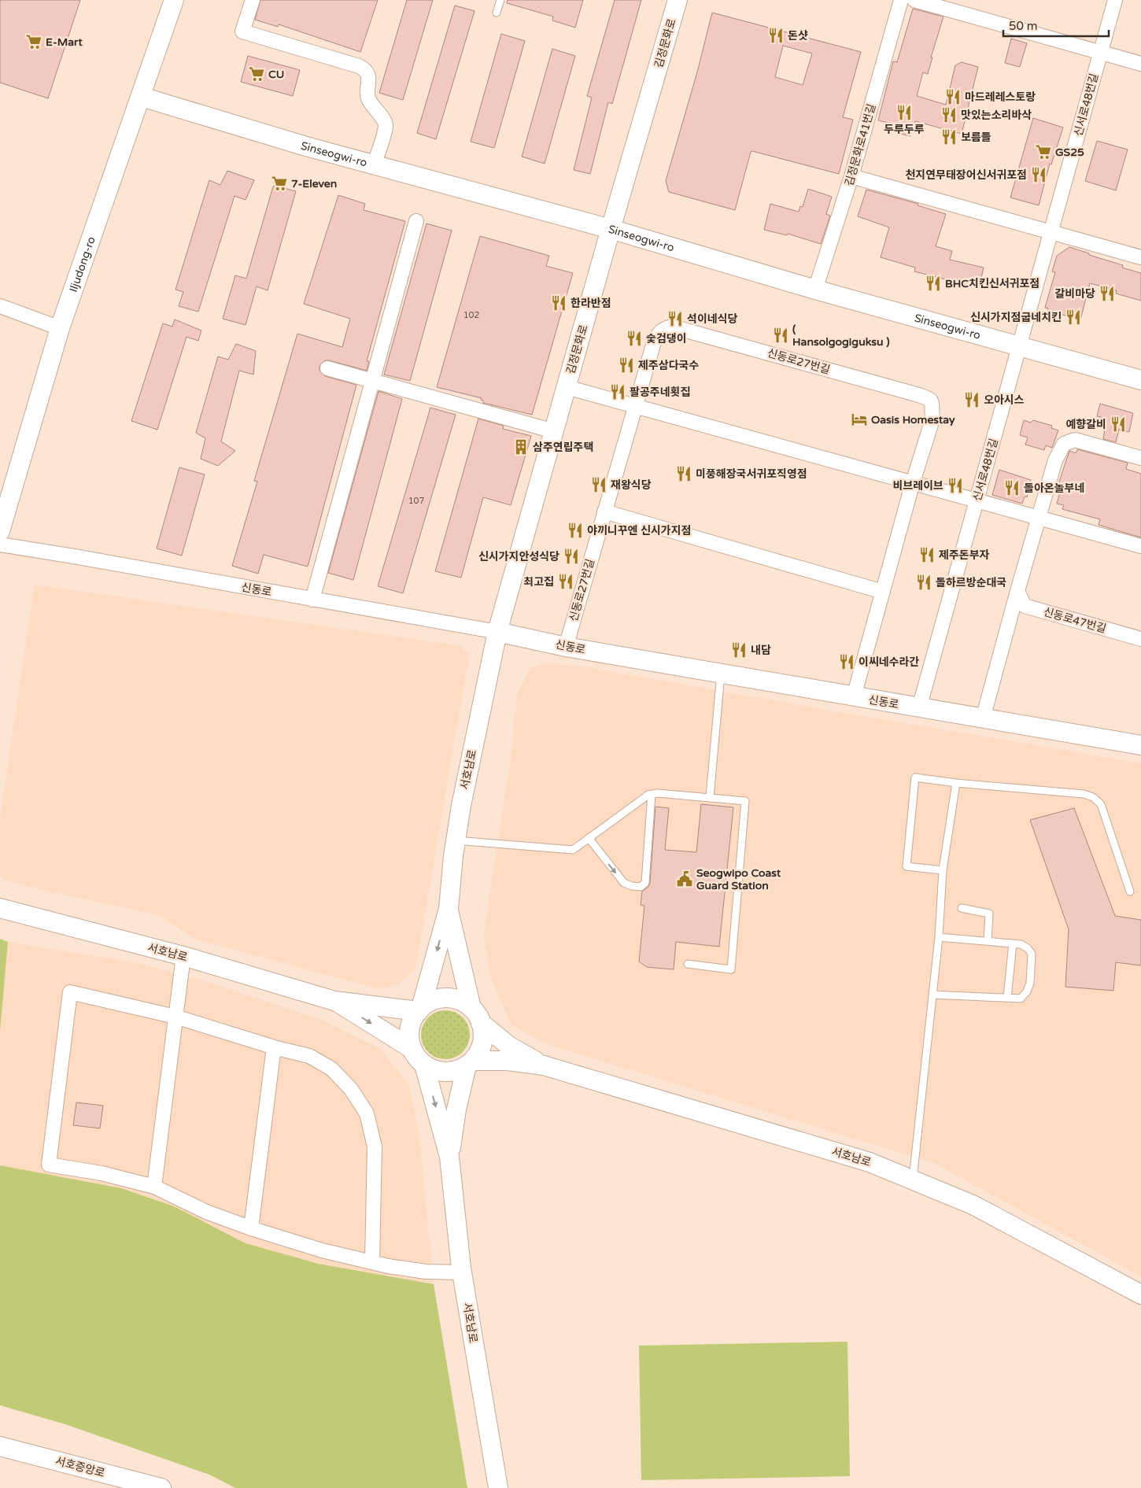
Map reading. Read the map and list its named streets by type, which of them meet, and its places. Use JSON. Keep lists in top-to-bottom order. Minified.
{"streets":{"street":["김정문화로","신서로48번길","김정문화로41번길","Sinseogwi-ro","Iljudong-ro","신동로27번길","신동로","신동로47번길","서호남로","서호중앙로"]},"crossings":[["김정문화로","Sinseogwi-ro"],["김정문화로","신동로"],["김정문화로","서호남로"],["신서로48번길","Sinseogwi-ro"],["신서로48번길","신동로"],["김정문화로41번길","Sinseogwi-ro"],["Sinseogwi-ro","Iljudong-ro"],["신동로27번길","신동로"],["신동로","서호남로"]],"places":{"restaurant":["돈샷","마드레레스토랑","두루두루","맛있는소리바삭","보름들","천지연무태장어신서귀포점","BHC치킨신서귀포점","갈비마당","한라반점","신시가지점굽네치킨","석이네식당","( Hansolgogiguksu )","숯검댕이","제주삼다국수","팔공주네횟집","오아시스","예향갈비","미풍해장국서귀포직영점","재왕식당","비브레이브","돌아온놀부네","야끼니꾸엔 신시가지점","제주돈부자","신시가지안성식당","최고집","돌하르방순대국","내담","이씨네수라간"],"supermarket":["E-Mart","CU","GS25","7-Eleven"],"hotel":["Oasis Homestay"],"building":["삼주연립주택"],"public building":["Seogwipo Coast Guard Station"]},"house_numbers":["102","107"],"scale_bar":"50 m"}
